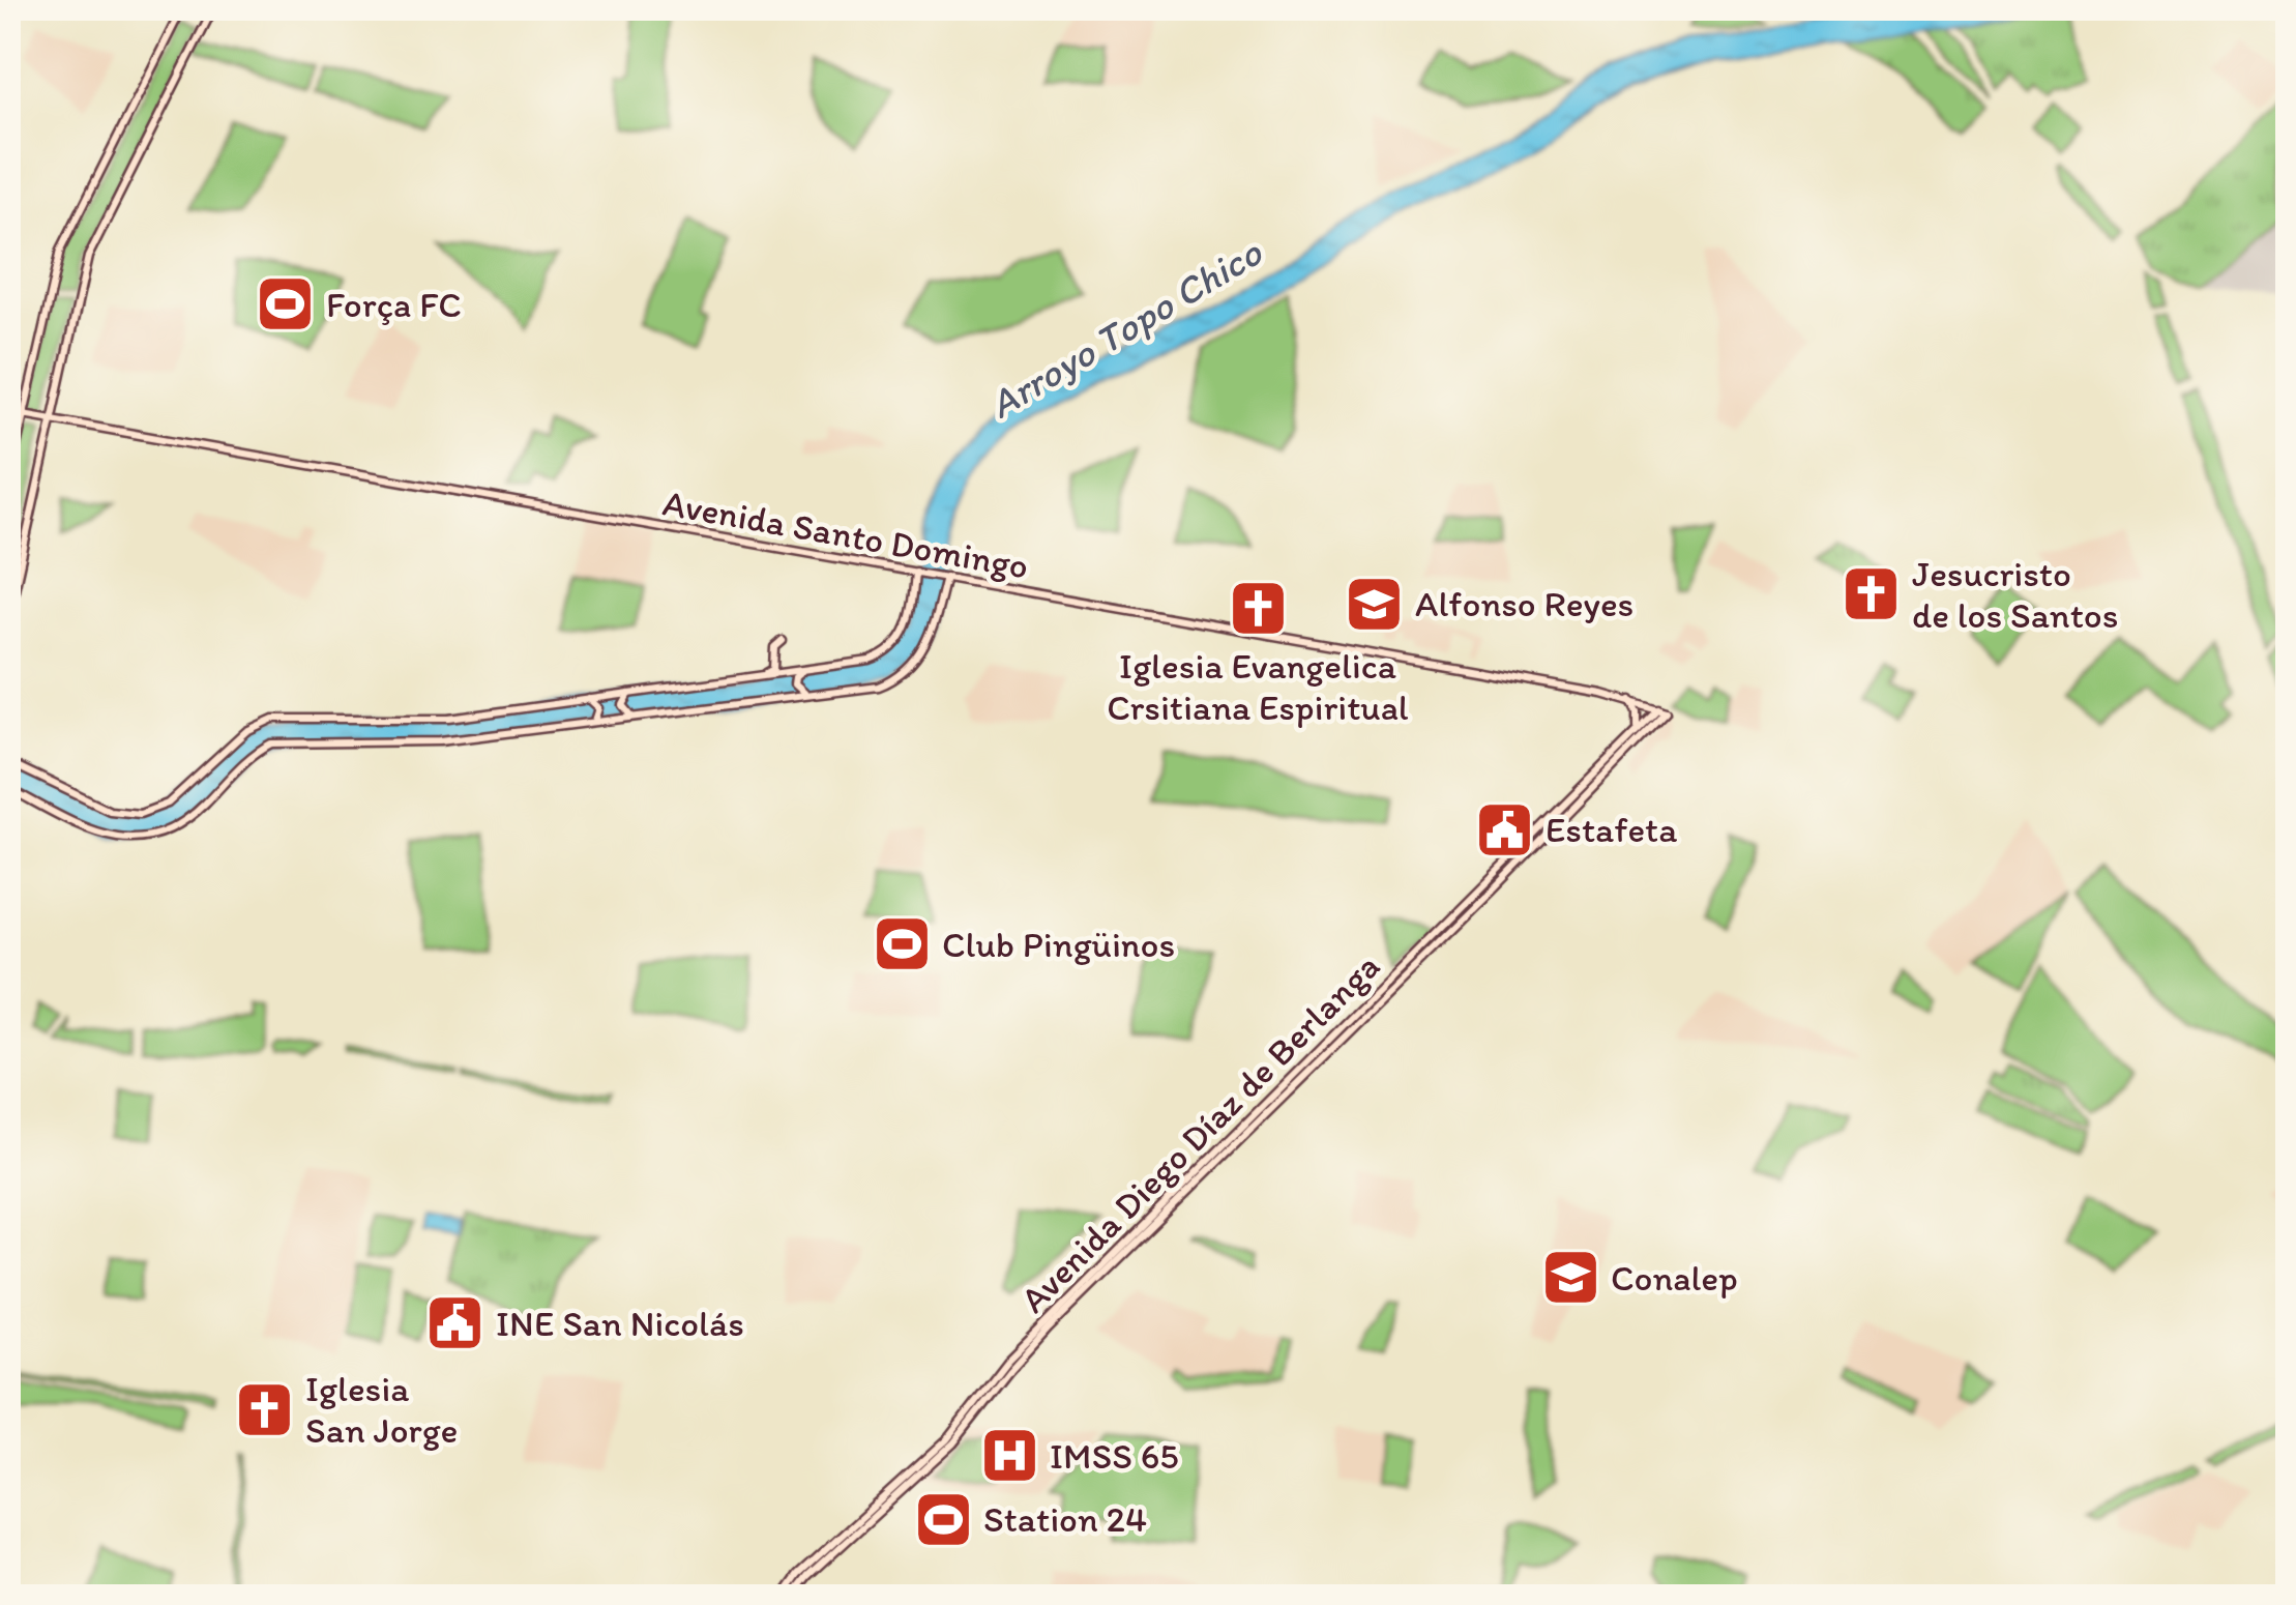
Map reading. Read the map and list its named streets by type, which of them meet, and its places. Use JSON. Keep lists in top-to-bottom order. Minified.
{"streets":{"main road":["Avenida Santo Domingo","Avenida Diego Díaz de Berlanga"]},"crossings":[["Avenida Santo Domingo","Avenida Diego Díaz de Berlanga"]],"water":["Arroyo Topo Chico"],"places":{"sports":["Força FC","Club Pingüinos","Station 24"],"church":["Jesucristo de los Santos","Iglesia Evangelica Crsitiana Espiritual","Iglesia San Jorge"],"school or university":["Alfonso Reyes","Conalep"],"public building":["Estafeta","INE San Nicolás"],"hospital":["IMSS 65"]}}
